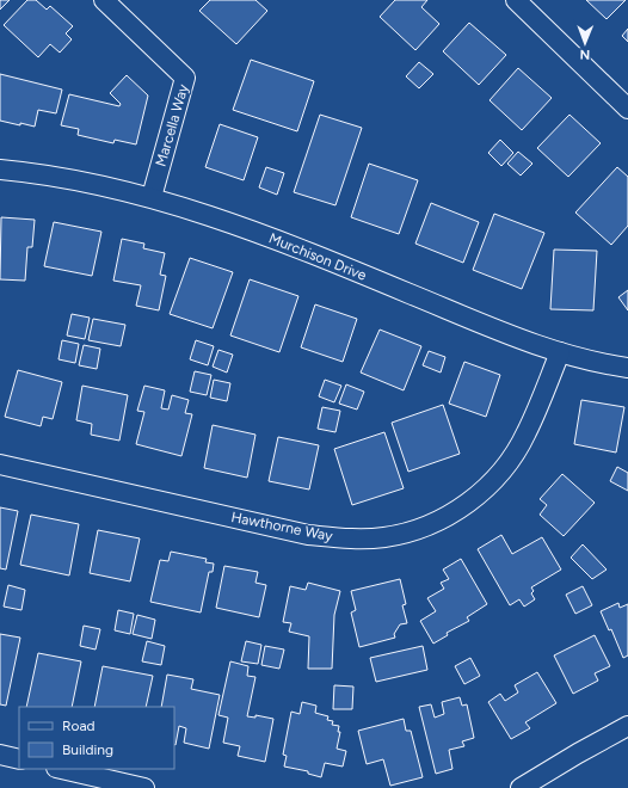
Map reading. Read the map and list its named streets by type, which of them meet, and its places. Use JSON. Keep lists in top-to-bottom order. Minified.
{"streets":{"street":["Marcella Way","Murchison Drive","Hawthorne Way"]},"crossings":[["Marcella Way","Murchison Drive"],["Murchison Drive","Hawthorne Way"]],"legend":["Road","Building"],"north":"bottom"}
